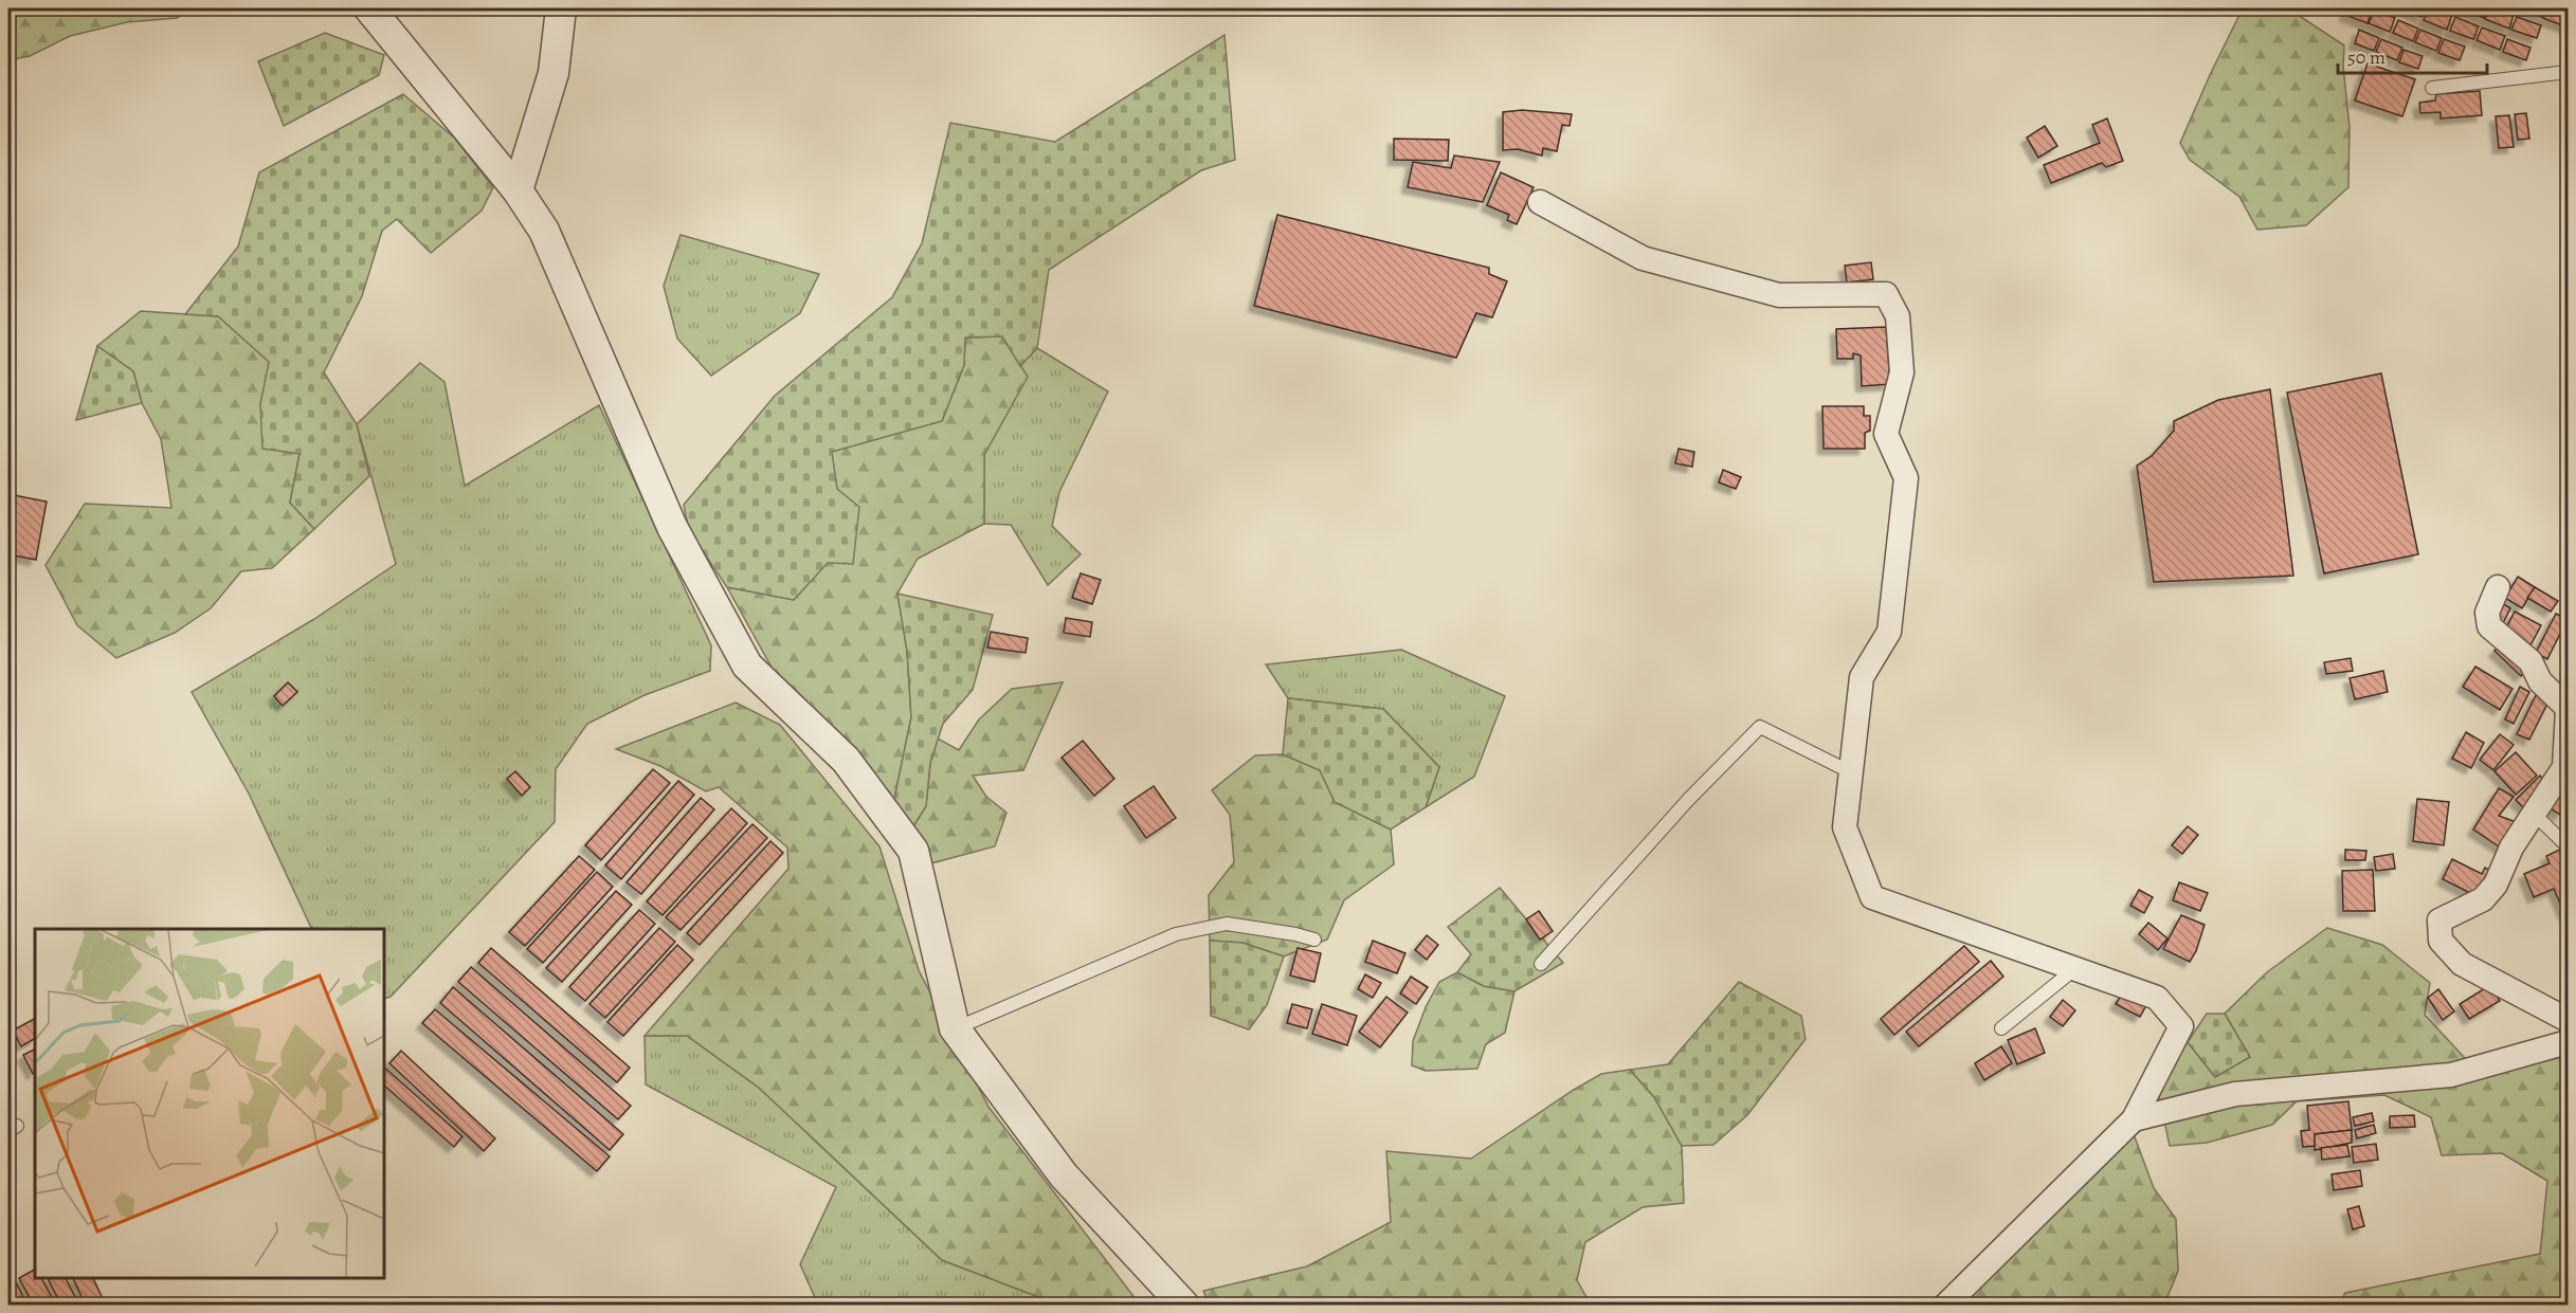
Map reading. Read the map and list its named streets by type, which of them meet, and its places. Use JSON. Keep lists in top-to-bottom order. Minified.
{"scale_bar":"50 m"}
